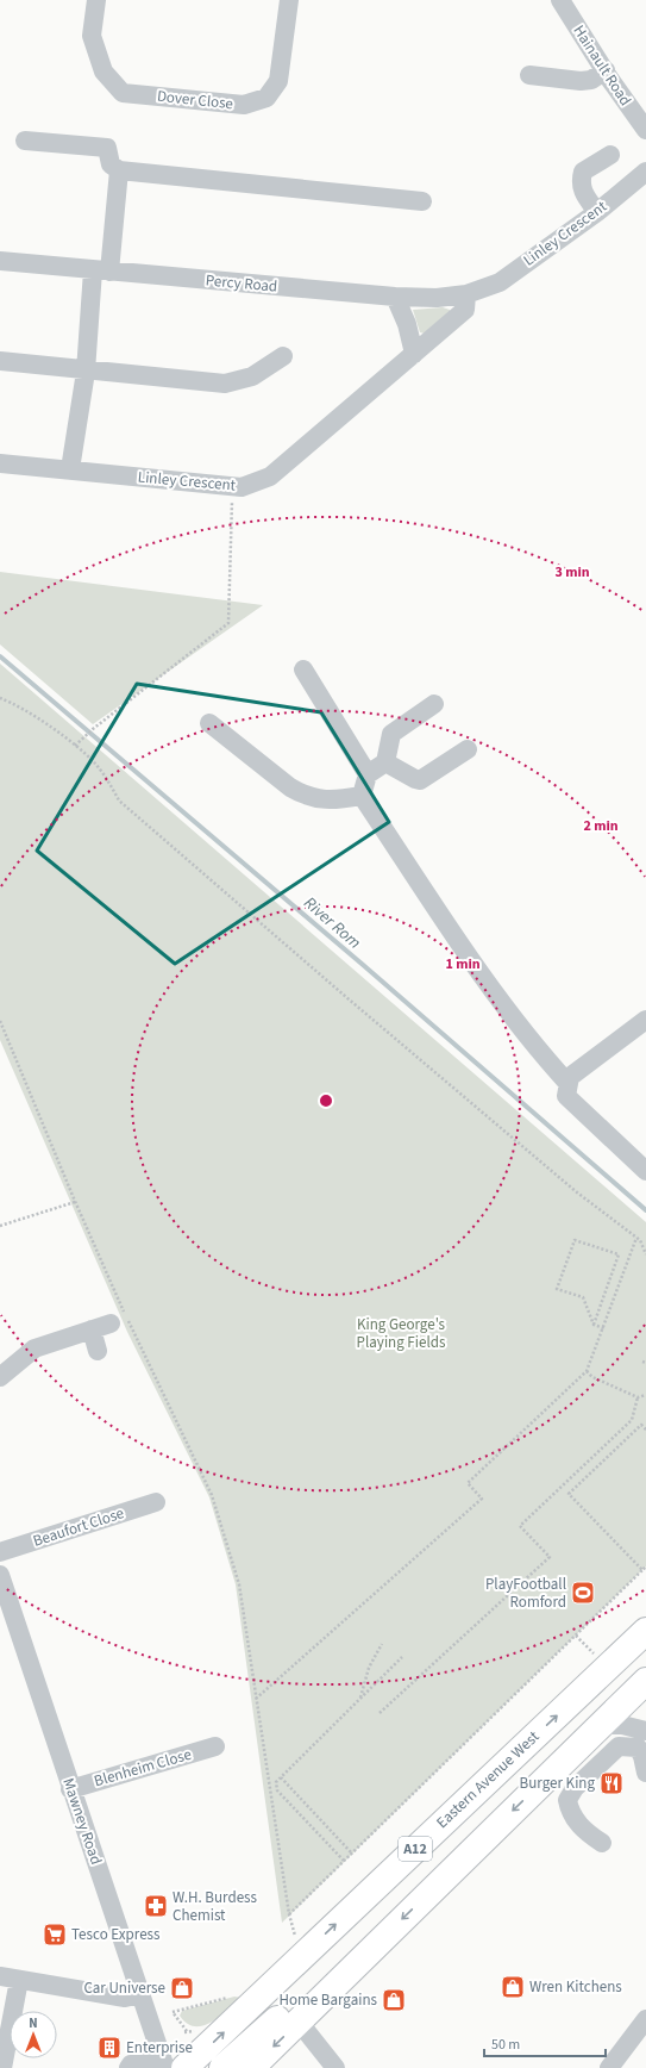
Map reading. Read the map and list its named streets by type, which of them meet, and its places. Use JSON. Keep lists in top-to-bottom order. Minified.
{"streets":{"highway":["Eastern Avenue West","A12"],"street":["Hainault Road","Dover Close","Linley Crescent","Percy Road","Beaufort Close","Blenheim Close","Mawney Road"]},"crossings":[["Linley Crescent","Percy Road"],["Blenheim Close","Mawney Road"],["Eastern Avenue West","Mawney Road"]],"water":["River Rom"],"parks":["King George's Playing Fields"],"places":{"sports":["PlayFootball Romford"],"restaurant":["Burger King"],"pharmacy":["W.H. Burdess Chemist"],"supermarket":["Tesco Express"],"shop":["Wren Kitchens","Car Universe","Home Bargains"],"building":["Enterprise"]},"scale_bar":"50 m","north":"top","rings":["3 min","2 min","1 min"]}
